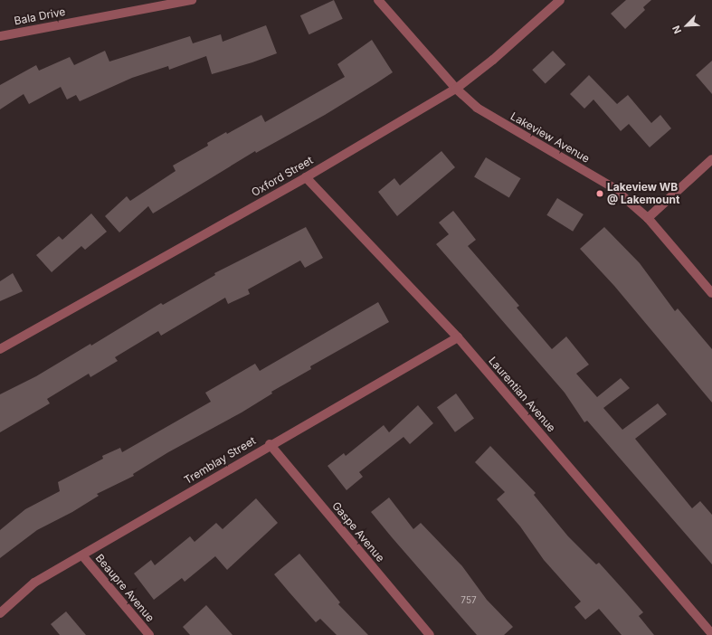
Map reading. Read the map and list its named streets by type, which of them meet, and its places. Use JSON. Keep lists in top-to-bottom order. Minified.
{"streets":{"street":["Bala Drive","Lakeview Avenue","Oxford Street","Laurentian Avenue","Tremblay Street","Gaspe Avenue","Beaupre Avenue"]},"crossings":[["Lakeview Avenue","Oxford Street"],["Oxford Street","Laurentian Avenue"],["Laurentian Avenue","Tremblay Street"],["Tremblay Street","Gaspe Avenue"],["Tremblay Street","Beaupre Avenue"]],"places":["Lakeview WB @ Lakemount"],"house_numbers":["757"],"north":"bottom left"}
